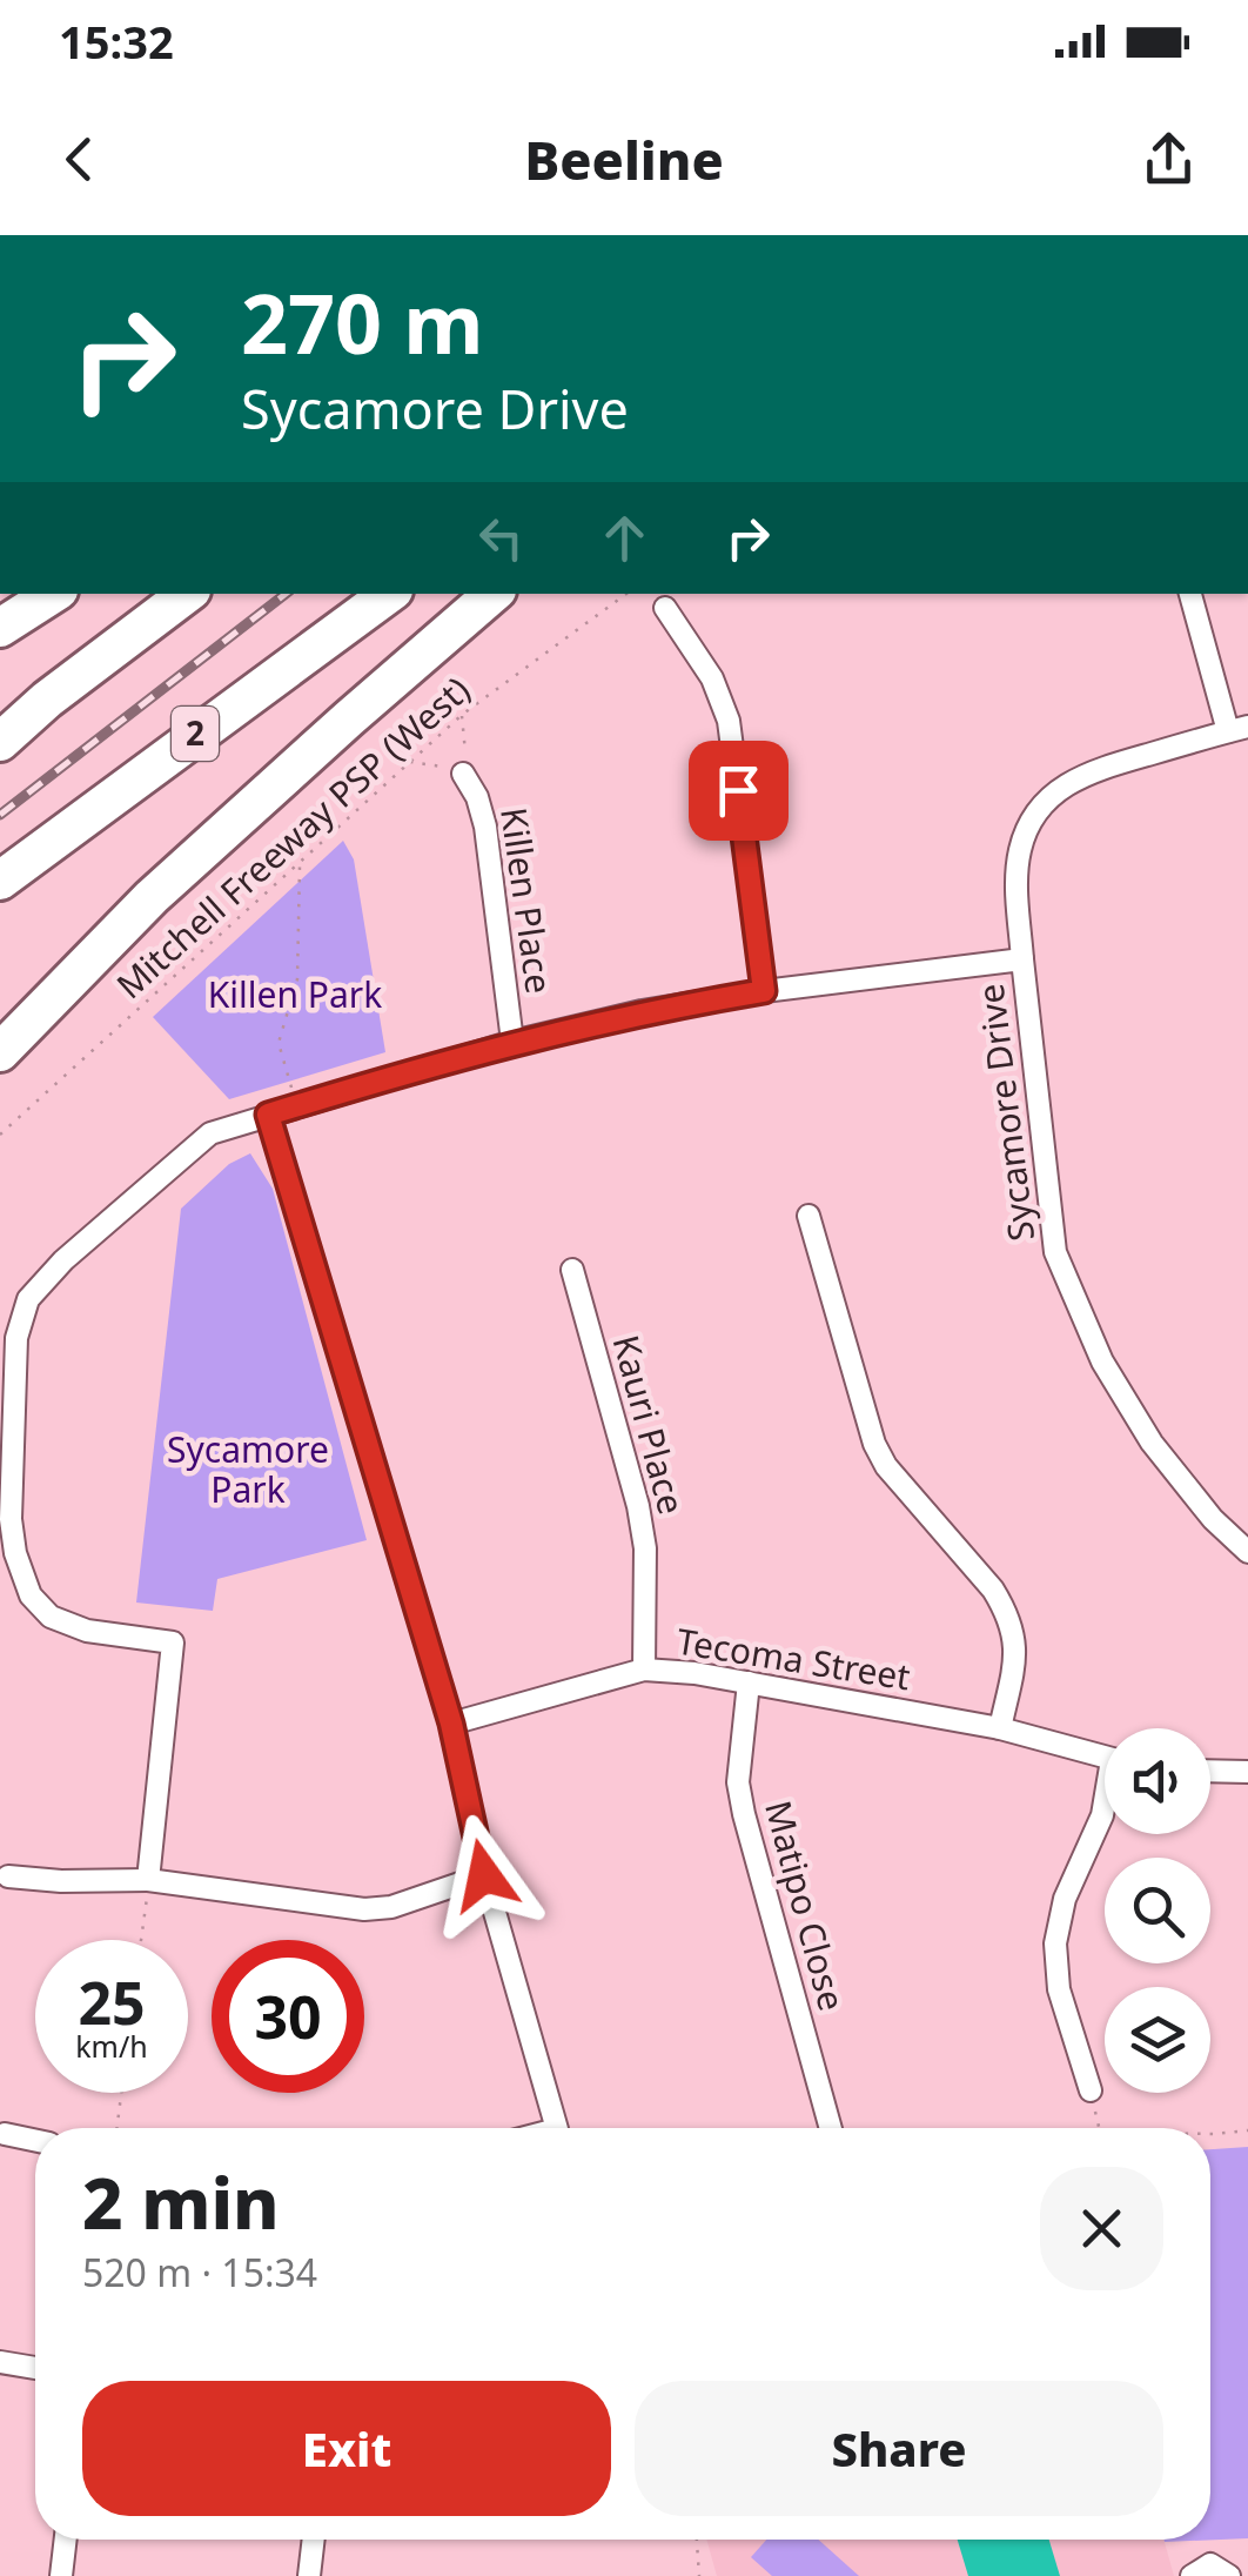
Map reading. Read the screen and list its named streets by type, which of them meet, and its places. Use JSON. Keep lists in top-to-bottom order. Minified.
{"streets":{"highway":["2"],"street":["Killen Place","Sycamore Drive","Kauri Place","Tecoma Street","Matipo Close"],"path":["Mitchell Freeway PSP (West)"]},"crossings":[["Mitchell Freeway PSP (West)","Killen Place"],["Killen Place","Sycamore Drive"],["Kauri Place","Tecoma Street"],["Tecoma Street","Matipo Close"]],"parks":["Killen Park","Sycamore Park"],"page":{"status":"15:32","header":"Beeline","turn":["270 m","Sycamore Drive"],"speed":"25 km/h","limit":"30","heading":["2 min","520 m · 15:34"],"buttons":["Exit","Share"]}}
